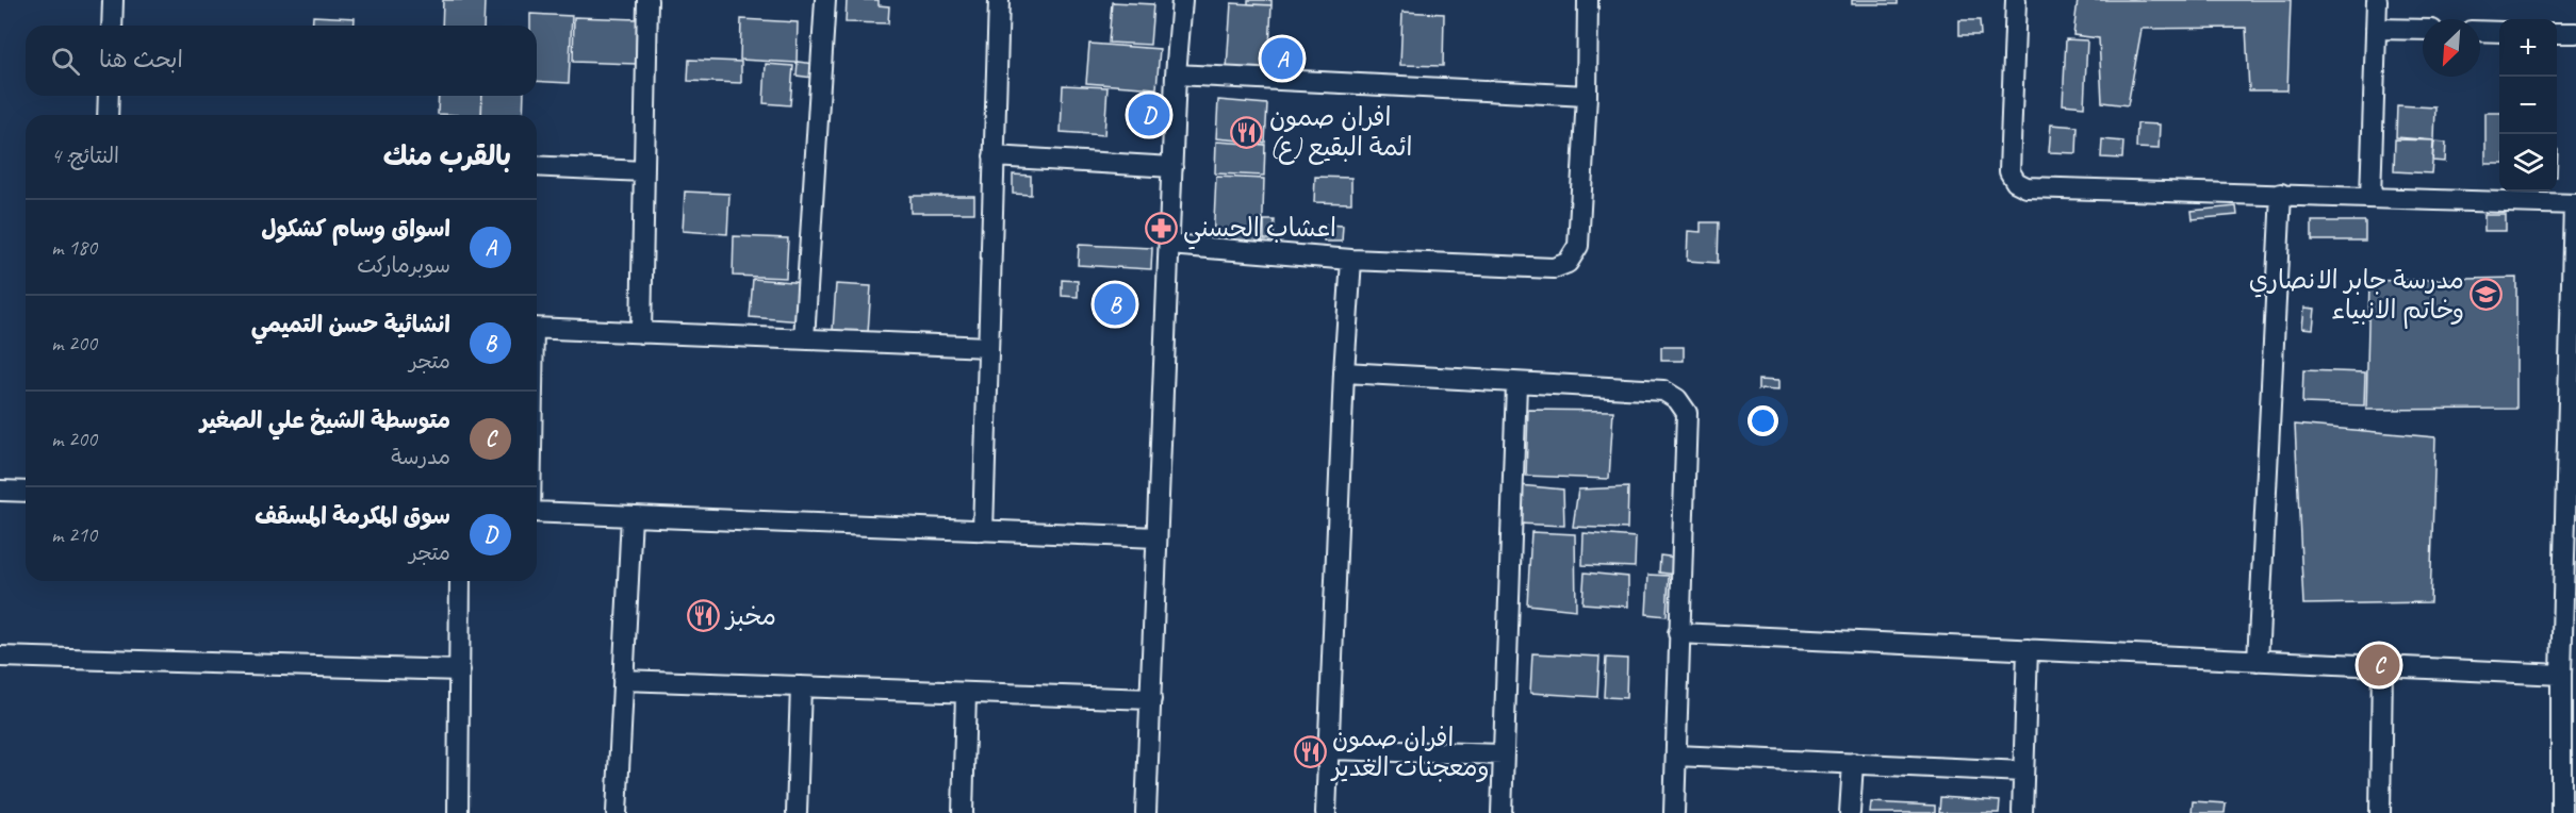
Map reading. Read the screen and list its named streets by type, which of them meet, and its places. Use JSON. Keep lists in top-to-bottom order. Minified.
{"places":{"restaurant":["افران صمون ائمة البقيع (ع)","مخبز","افران صمون ومعجنات الغدير"],"pharmacy":["اعشاب الحسني"],"school or university":["مدرسة جابر الانصاري وخاتم الانبياء"]},"north":"bottom left","page":{"map_buttons":["+","−"],"search":"ابحث هنا","pins":["A","D","B","C"],"heading":["بالقرب منك","النتائج: 4"],"list":[{"mark":"A","name":"اسواق وسام كشكول","note":"سوبرماركت","value":"180 m"},{"mark":"B","name":"انشائية حسن التميمي","note":"متجر","value":"200 m"},{"mark":"C","name":"متوسطة الشيخ علي الصغير","note":"مدرسة","value":"200 m"},{"mark":"D","name":"سوق المكرمة المسقف","note":"متجر","value":"210 m"}]}}
